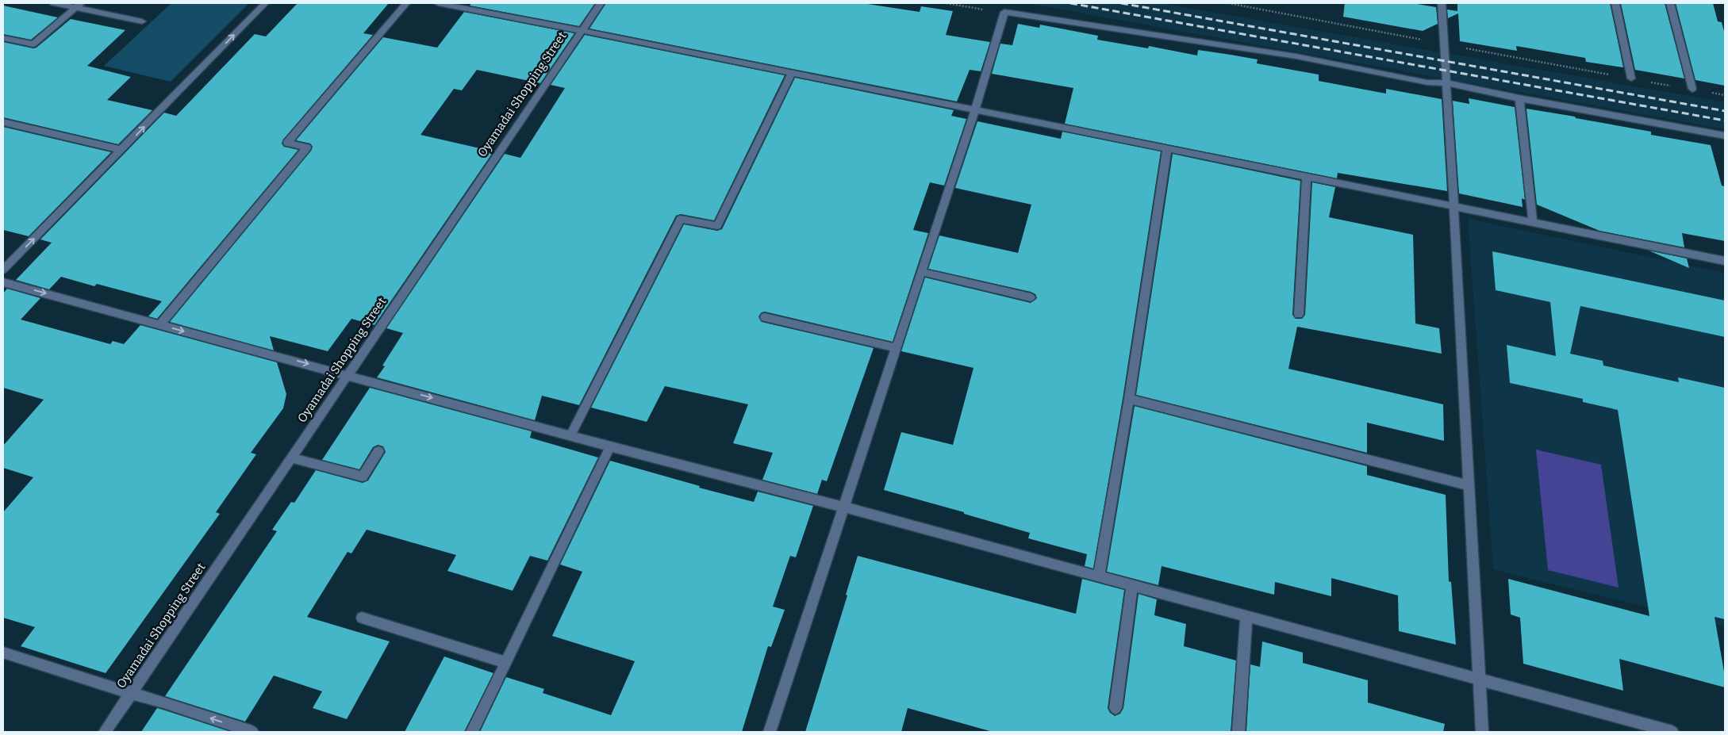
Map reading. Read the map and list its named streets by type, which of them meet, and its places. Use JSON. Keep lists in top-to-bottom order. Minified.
{"streets":{"street":["Oyamadai Shopping Street"]}}
